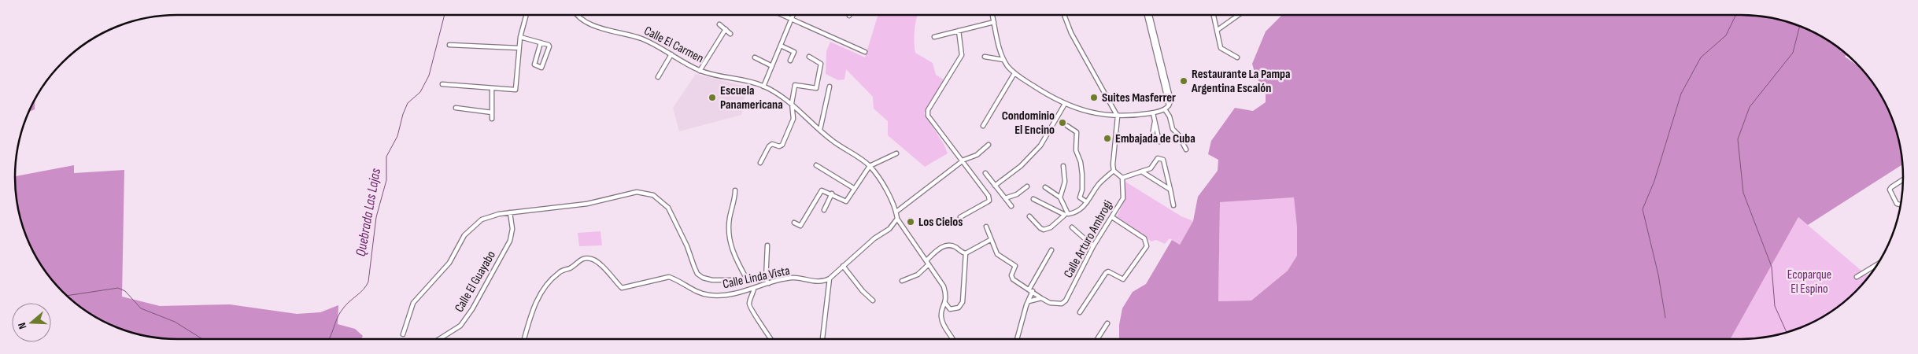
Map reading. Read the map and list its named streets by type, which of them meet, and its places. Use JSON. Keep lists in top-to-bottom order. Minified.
{"streets":{"street":["Calle El Carmen","Calle Arturo Ambrogi","Calle Linda Vista","Calle El Guayabo"]},"water":["Quebrada Las Lajas"],"parks":["Ecoparque El Espino"],"places":["Restaurante La Pampa Argentina Escalón","Escuela Panamericana","Suites Masferrer","Condominio El Encino","Embajada de Cuba","Los Cielos"],"north":"left"}
